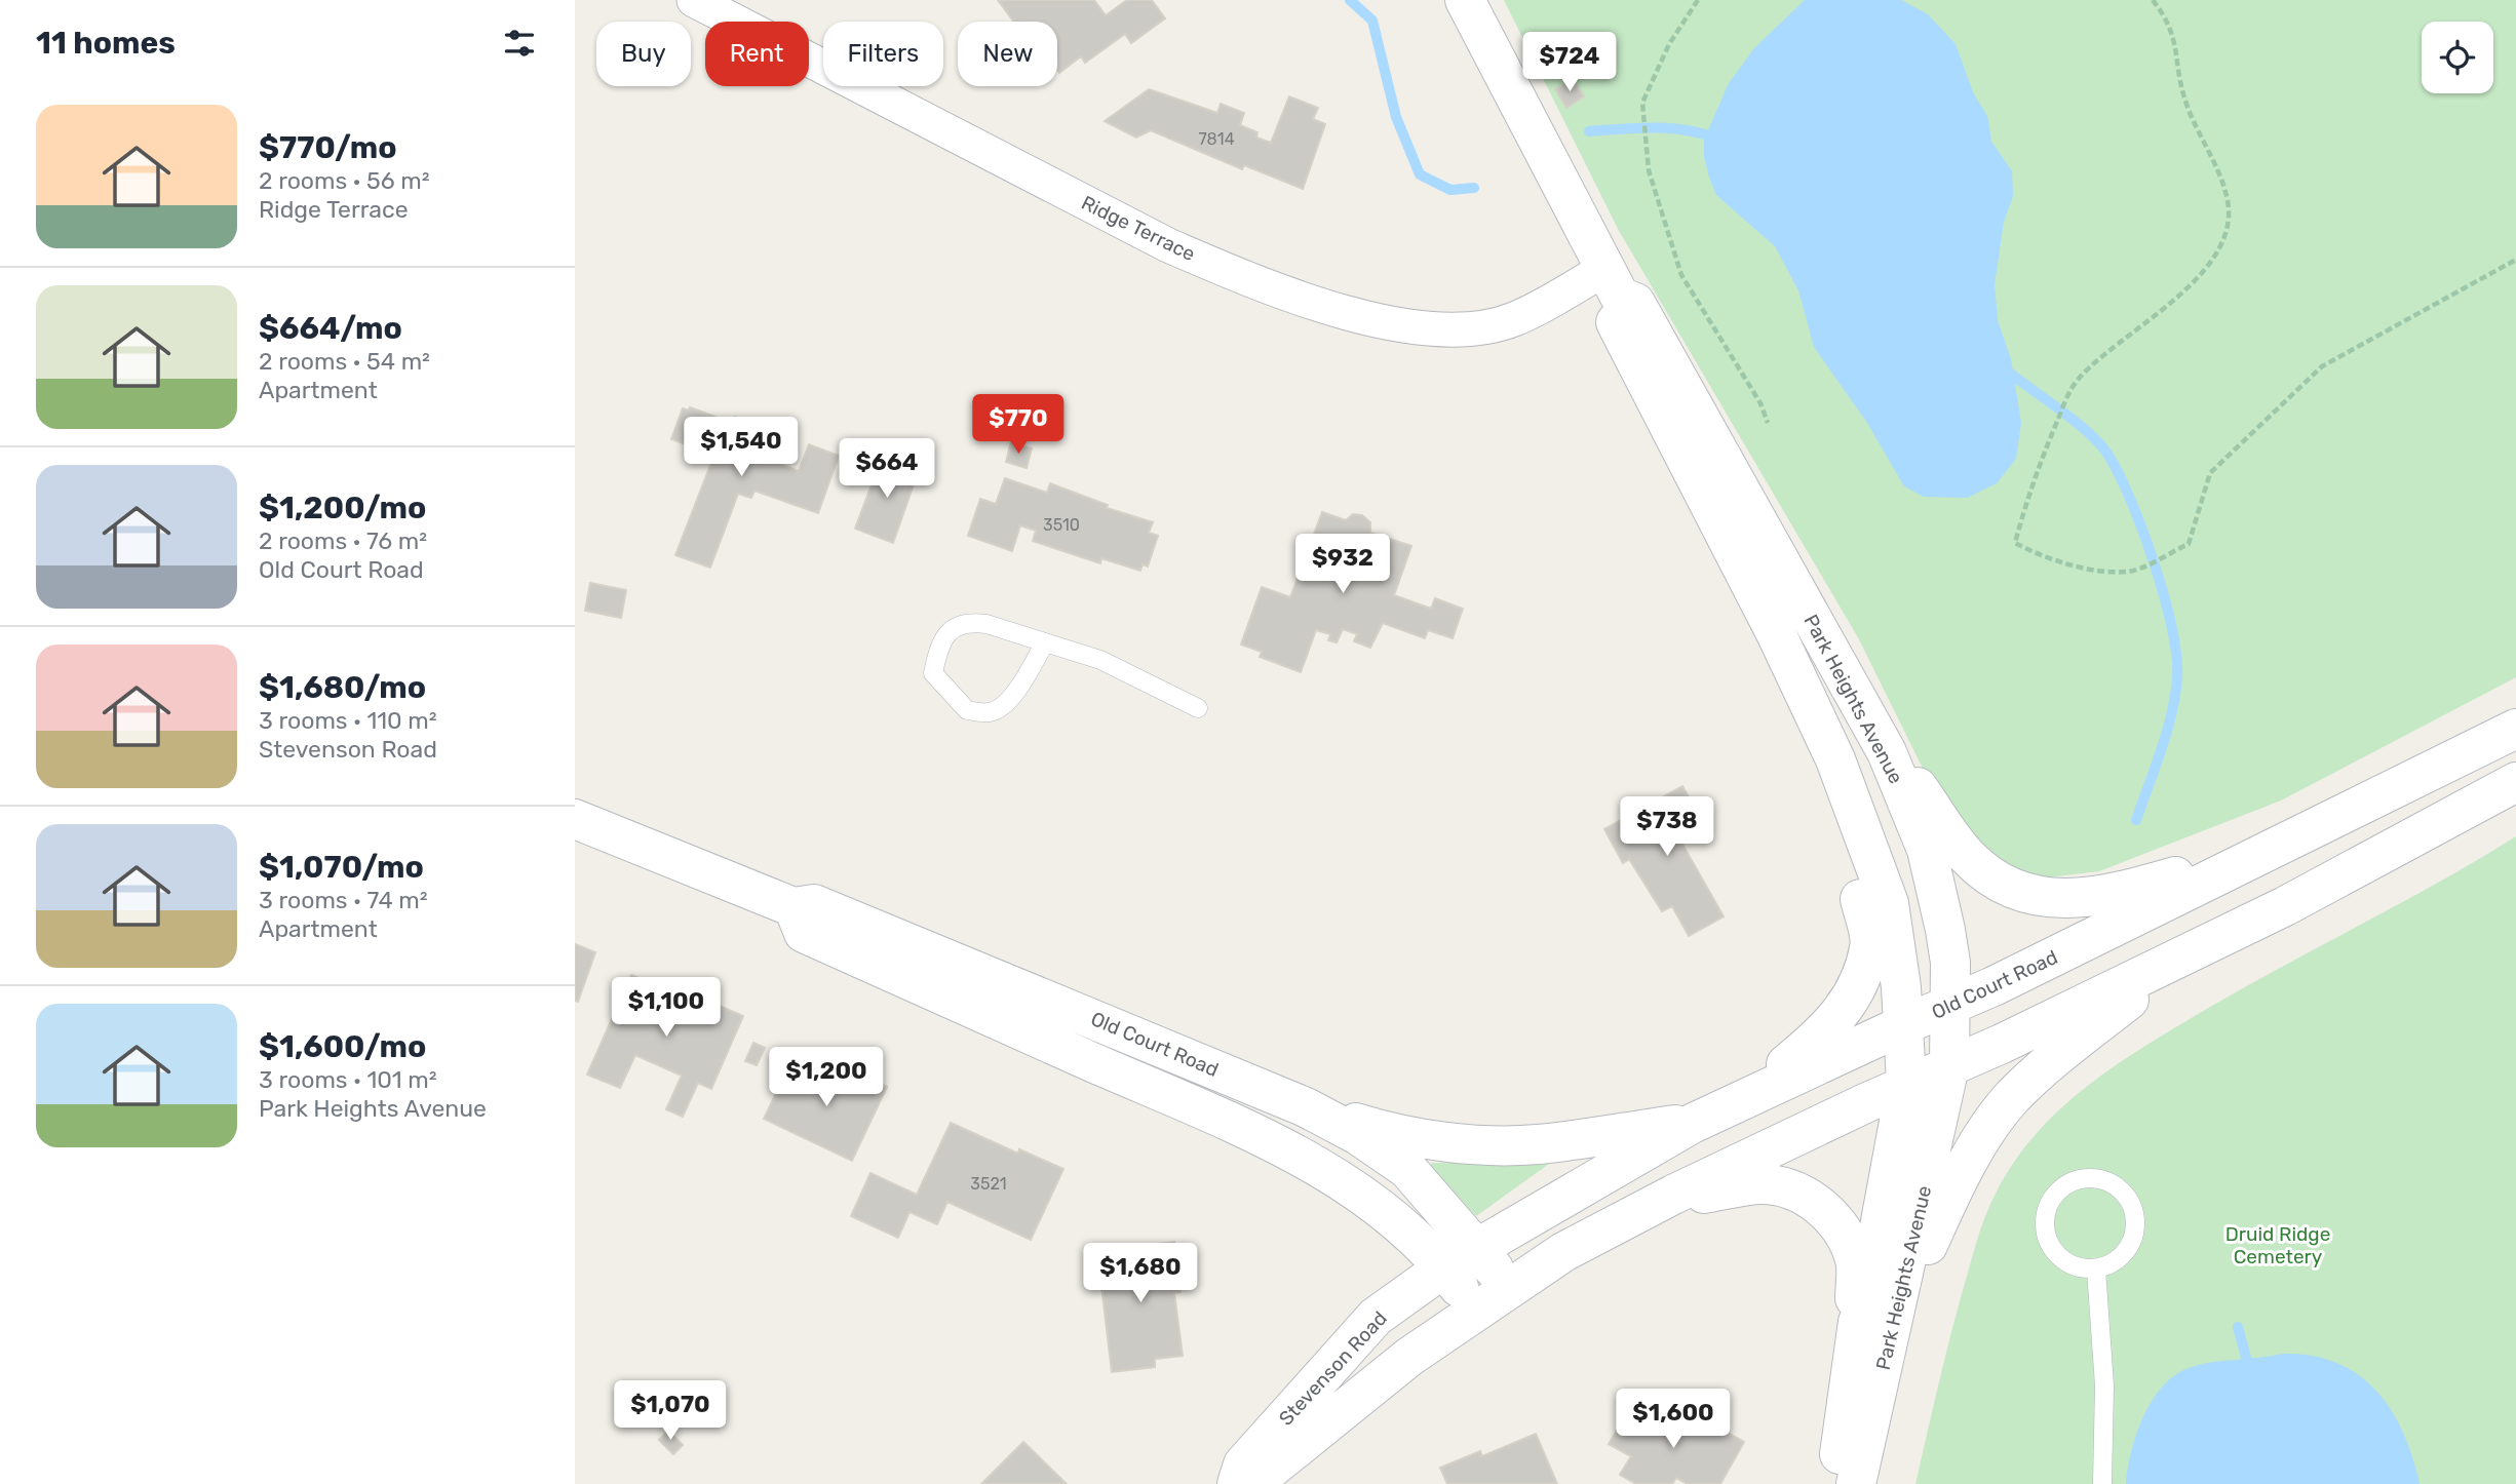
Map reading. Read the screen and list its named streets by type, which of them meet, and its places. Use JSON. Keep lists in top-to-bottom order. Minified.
{"streets":{"main road":["Park Heights Avenue","Old Court Road","Stevenson Road"],"street":["Ridge Terrace"]},"crossings":[["Ridge Terrace","Park Heights Avenue"],["Park Heights Avenue","Old Court Road"],["Old Court Road","Stevenson Road"]],"parks":["Druid Ridge Cemetery"],"house_numbers":["7814","3510","3521"],"page":{"heading":"11 homes","chip":["Buy","Rent","Filters","New"],"price":["$724","$770","$1,540","$664","$932","$738","$1,100","$1,200","$1,680","$1,070","$1,600"],"list":[{"name":"$770/mo","note":"2 rooms · 56 m² · Ridge Terrace"},{"name":"$664/mo","note":"2 rooms · 54 m² · Apartment"},{"name":"$1,200/mo","note":"2 rooms · 76 m² · Old Court Road"},{"name":"$1,680/mo","note":"3 rooms · 110 m² · Stevenson Road"},{"name":"$1,070/mo","note":"3 rooms · 74 m² · Apartment"},{"name":"$1,600/mo","note":"3 rooms · 101 m² · Park Heights Avenue"}]}}
